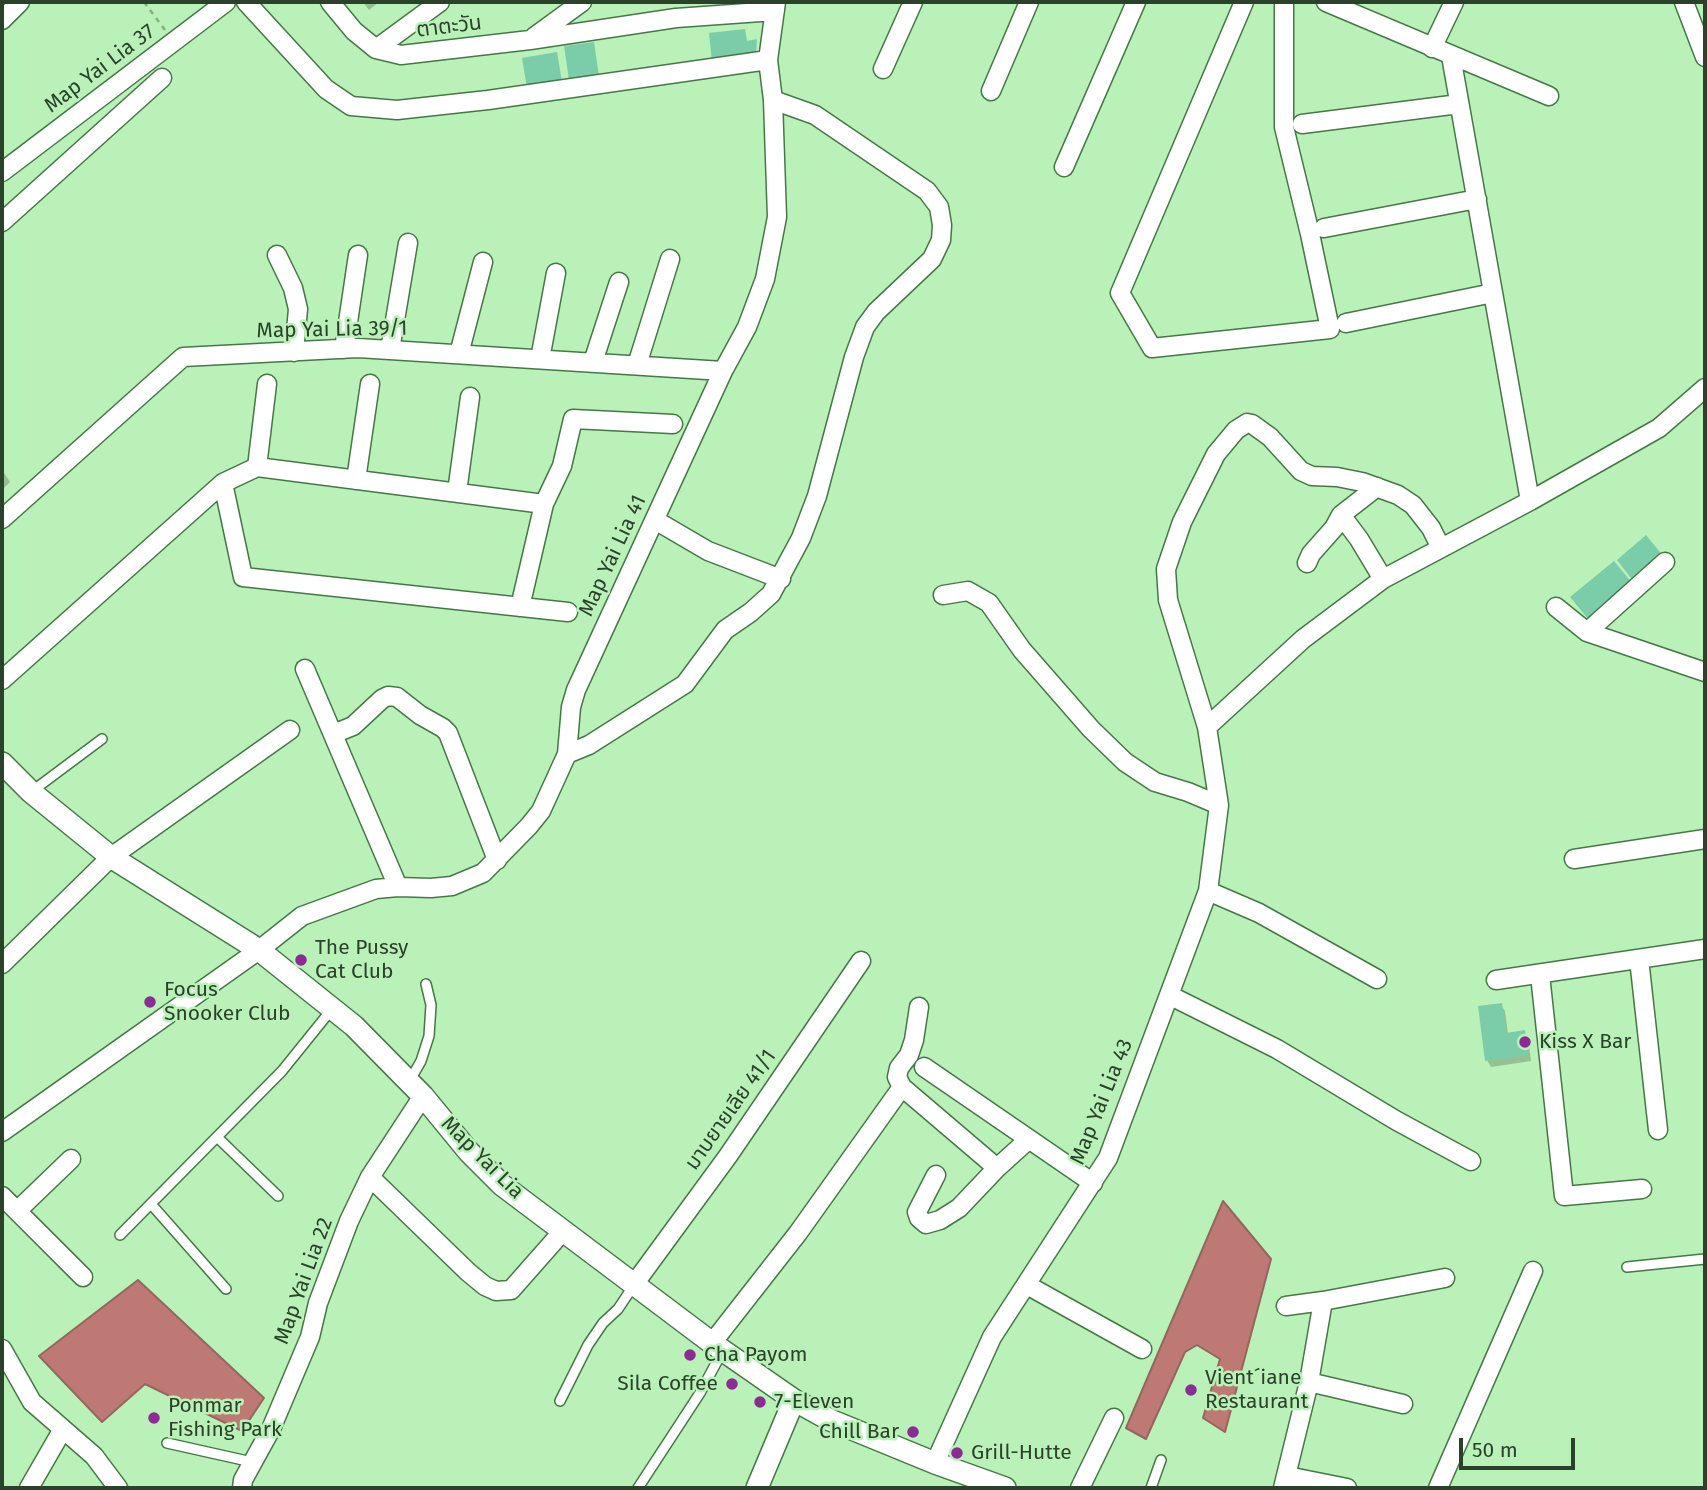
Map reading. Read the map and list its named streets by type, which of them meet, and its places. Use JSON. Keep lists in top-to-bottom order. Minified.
{"streets":{"street":["ตาตะวัน","Map Yai Lia 37","Map Yai Lia 39/1","Map Yai Lia 41","Map Yai Lia 43","มาบยายเลีย 41/1","Map Yai Lia","Map Yai Lia 22"]},"crossings":[["ตาตะวัน","Map Yai Lia 41"],["Map Yai Lia 39/1","Map Yai Lia 41"],["Map Yai Lia 41","Map Yai Lia"],["Map Yai Lia 43","Map Yai Lia"],["มาบยายเลีย 41/1","Map Yai Lia"],["Map Yai Lia","Map Yai Lia 22"]],"places":["The Pussy Cat Club","Focus Snooker Club","Kiss X Bar","Cha Payom","Sila Coffee","Vient´iane Restaurant","7-Eleven","Ponmar Fishing Park","Chill Bar","Grill-Hutte"],"scale_bar":"50 m"}
